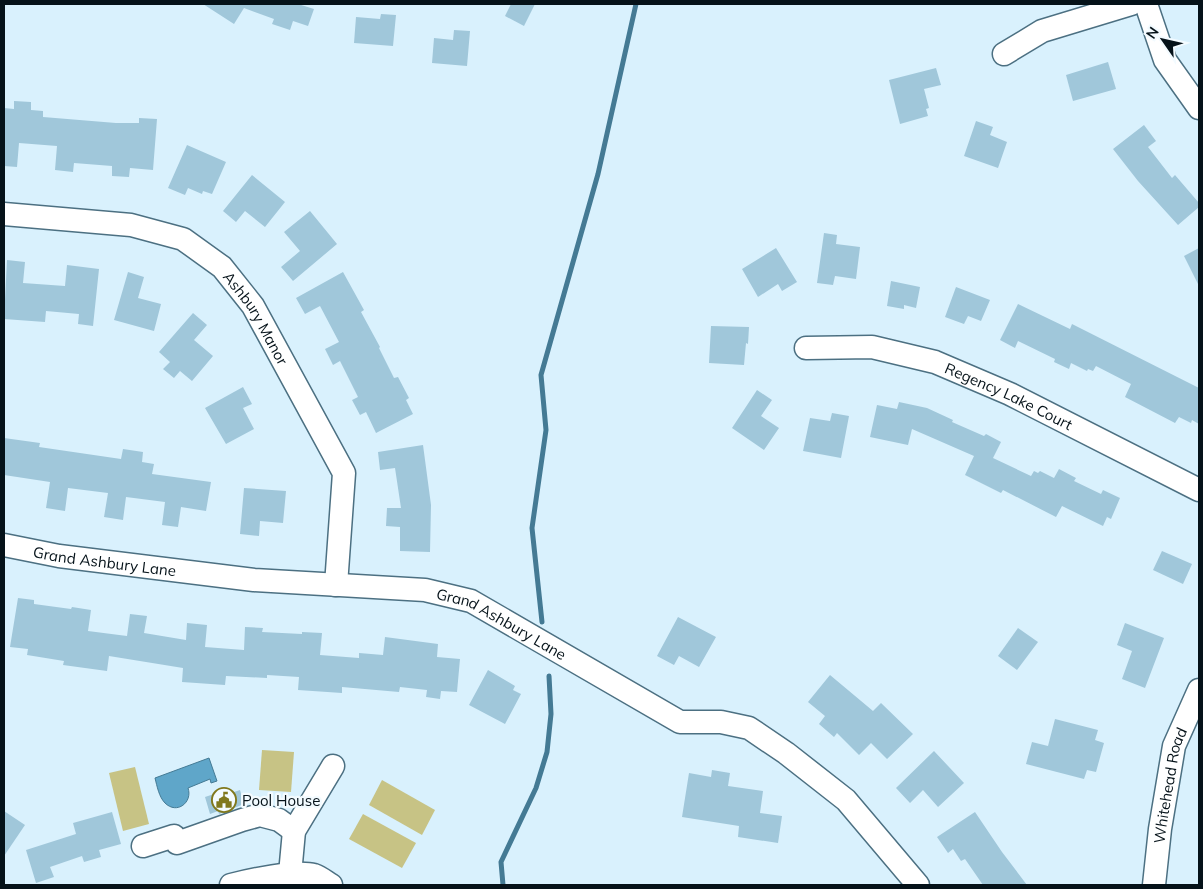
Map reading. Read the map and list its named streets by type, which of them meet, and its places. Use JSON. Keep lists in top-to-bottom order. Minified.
{"streets":{"street":["Ashbury Manor","Regency Lake Court","Grand Ashbury Lane","Whitehead Road"]},"crossings":[["Ashbury Manor","Grand Ashbury Lane"]],"places":{"public building":["Pool House"]},"north":"top left"}
